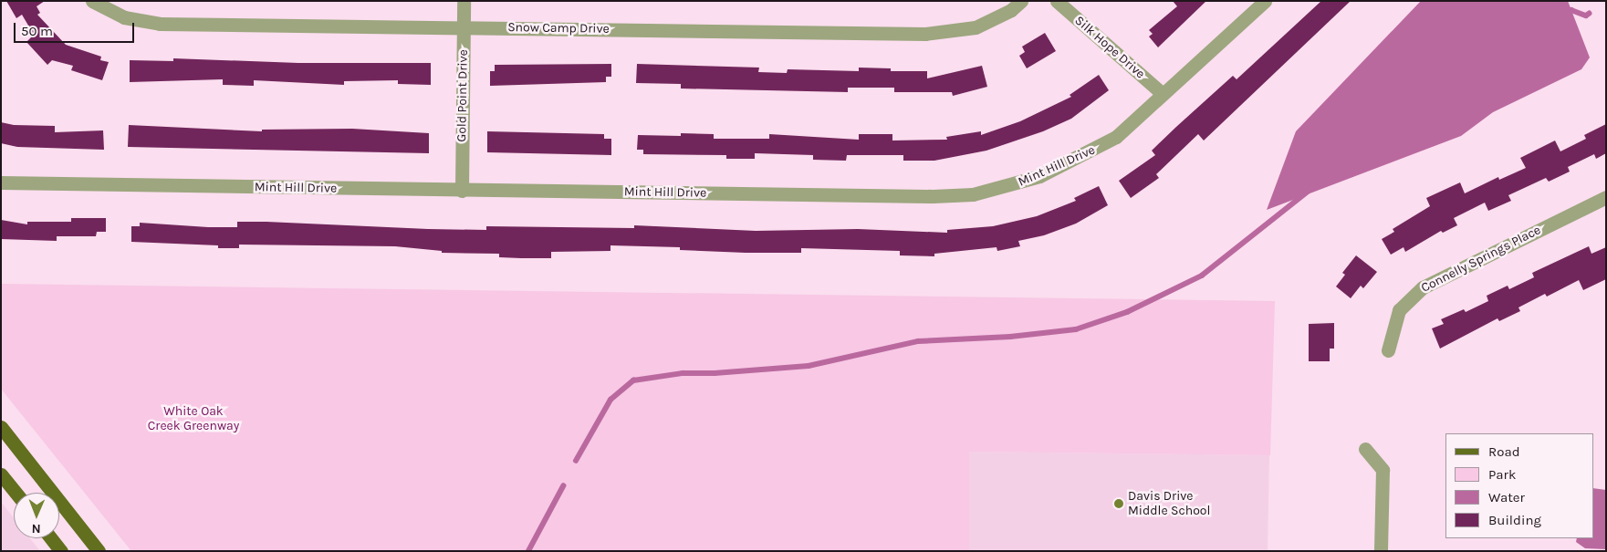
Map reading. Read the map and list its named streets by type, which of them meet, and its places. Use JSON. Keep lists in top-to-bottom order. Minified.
{"streets":{"street":["Snow Camp Drive","Silk Hope Drive","Gold Point Drive","Mint Hill Drive","Connelly Springs Place"]},"crossings":[["Snow Camp Drive","Gold Point Drive"],["Silk Hope Drive","Mint Hill Drive"],["Gold Point Drive","Mint Hill Drive"]],"parks":["White Oak Creek Greenway"],"places":["Davis Drive Middle School"],"legend":["Road","Park","Water","Building"],"scale_bar":"50 m","north":"bottom"}
